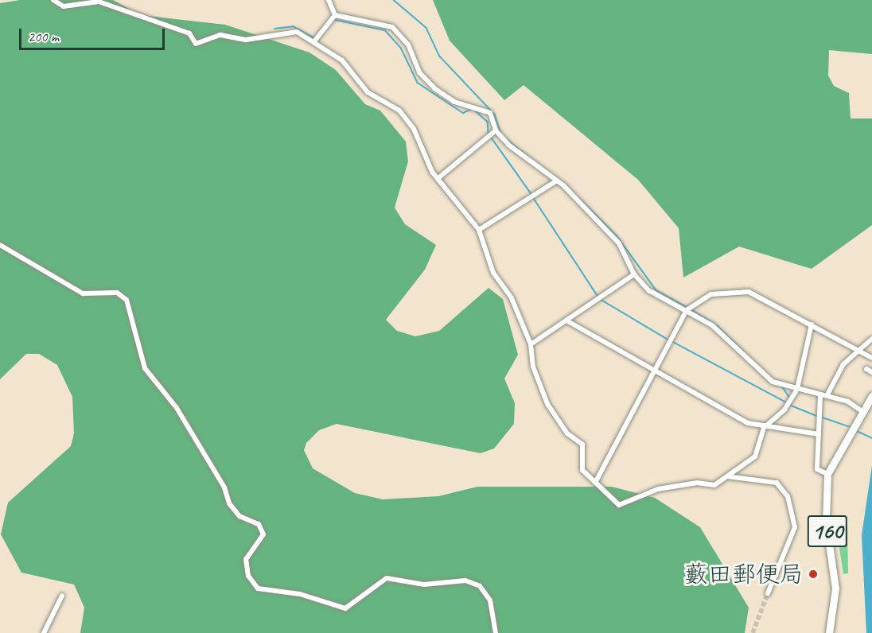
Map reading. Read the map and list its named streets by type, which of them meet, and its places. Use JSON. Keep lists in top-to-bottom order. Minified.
{"streets":{"highway":["160"]},"places":["藪田郵便局"],"scale_bar":"200 m"}
